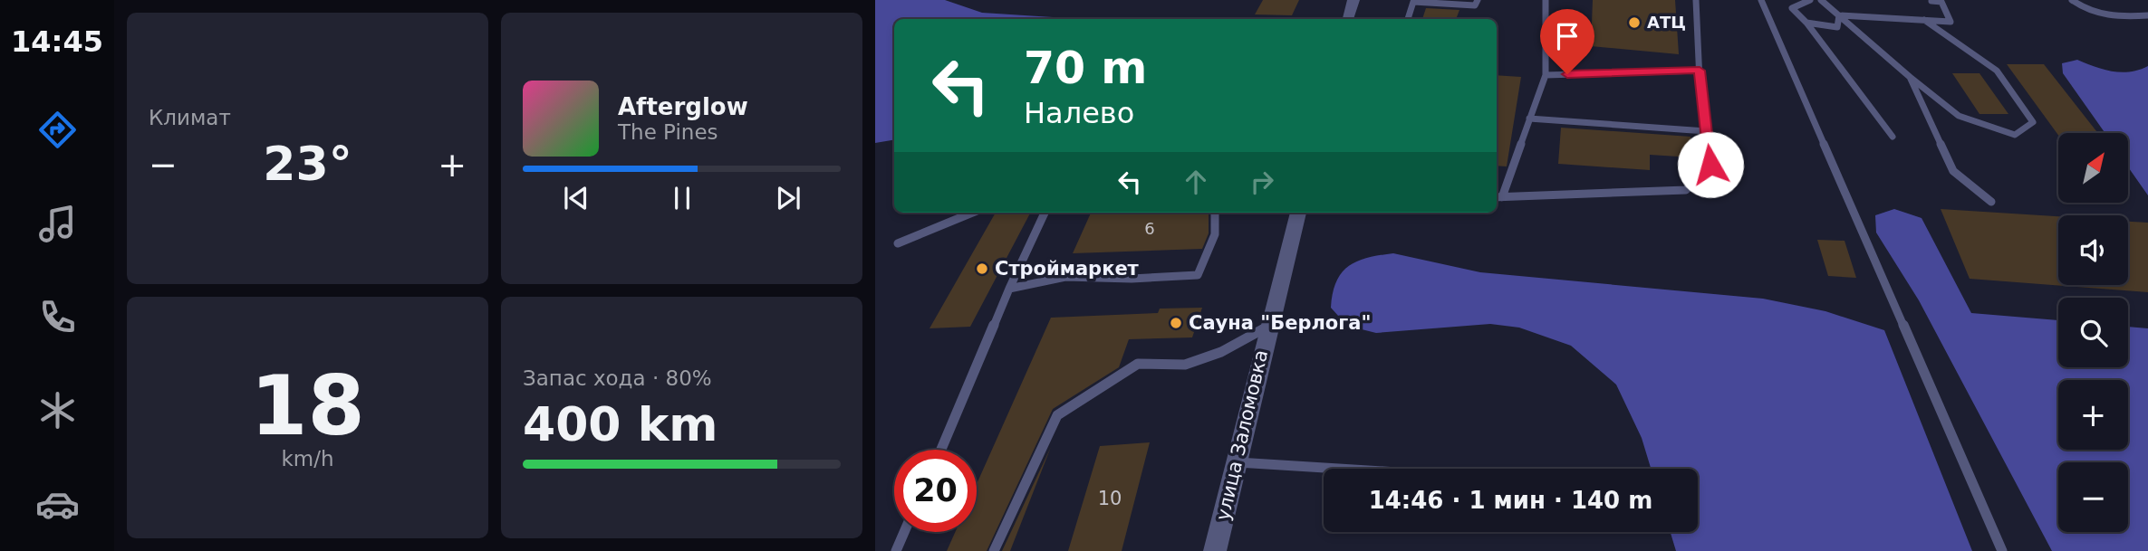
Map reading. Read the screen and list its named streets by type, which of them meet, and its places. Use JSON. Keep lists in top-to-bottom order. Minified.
{"streets":{"street":["улица Заломовка"]},"places":["АТЦ","Строймаркет","Сауна \"Берлога\""],"house_numbers":["6","10"],"north":"top right","page":{"tabs":"14:45","tile":["Климат",["18","km/h"],["Запас хода · 80%","400 km"]],"turn":["70 m","Налево"],"song":["Afterglow","The Pines"],"map_buttons":["+","−"],"heat":["−","23°","+"],"limit":"20","trip":"14:46 · 1 мин · 140 m"}}
